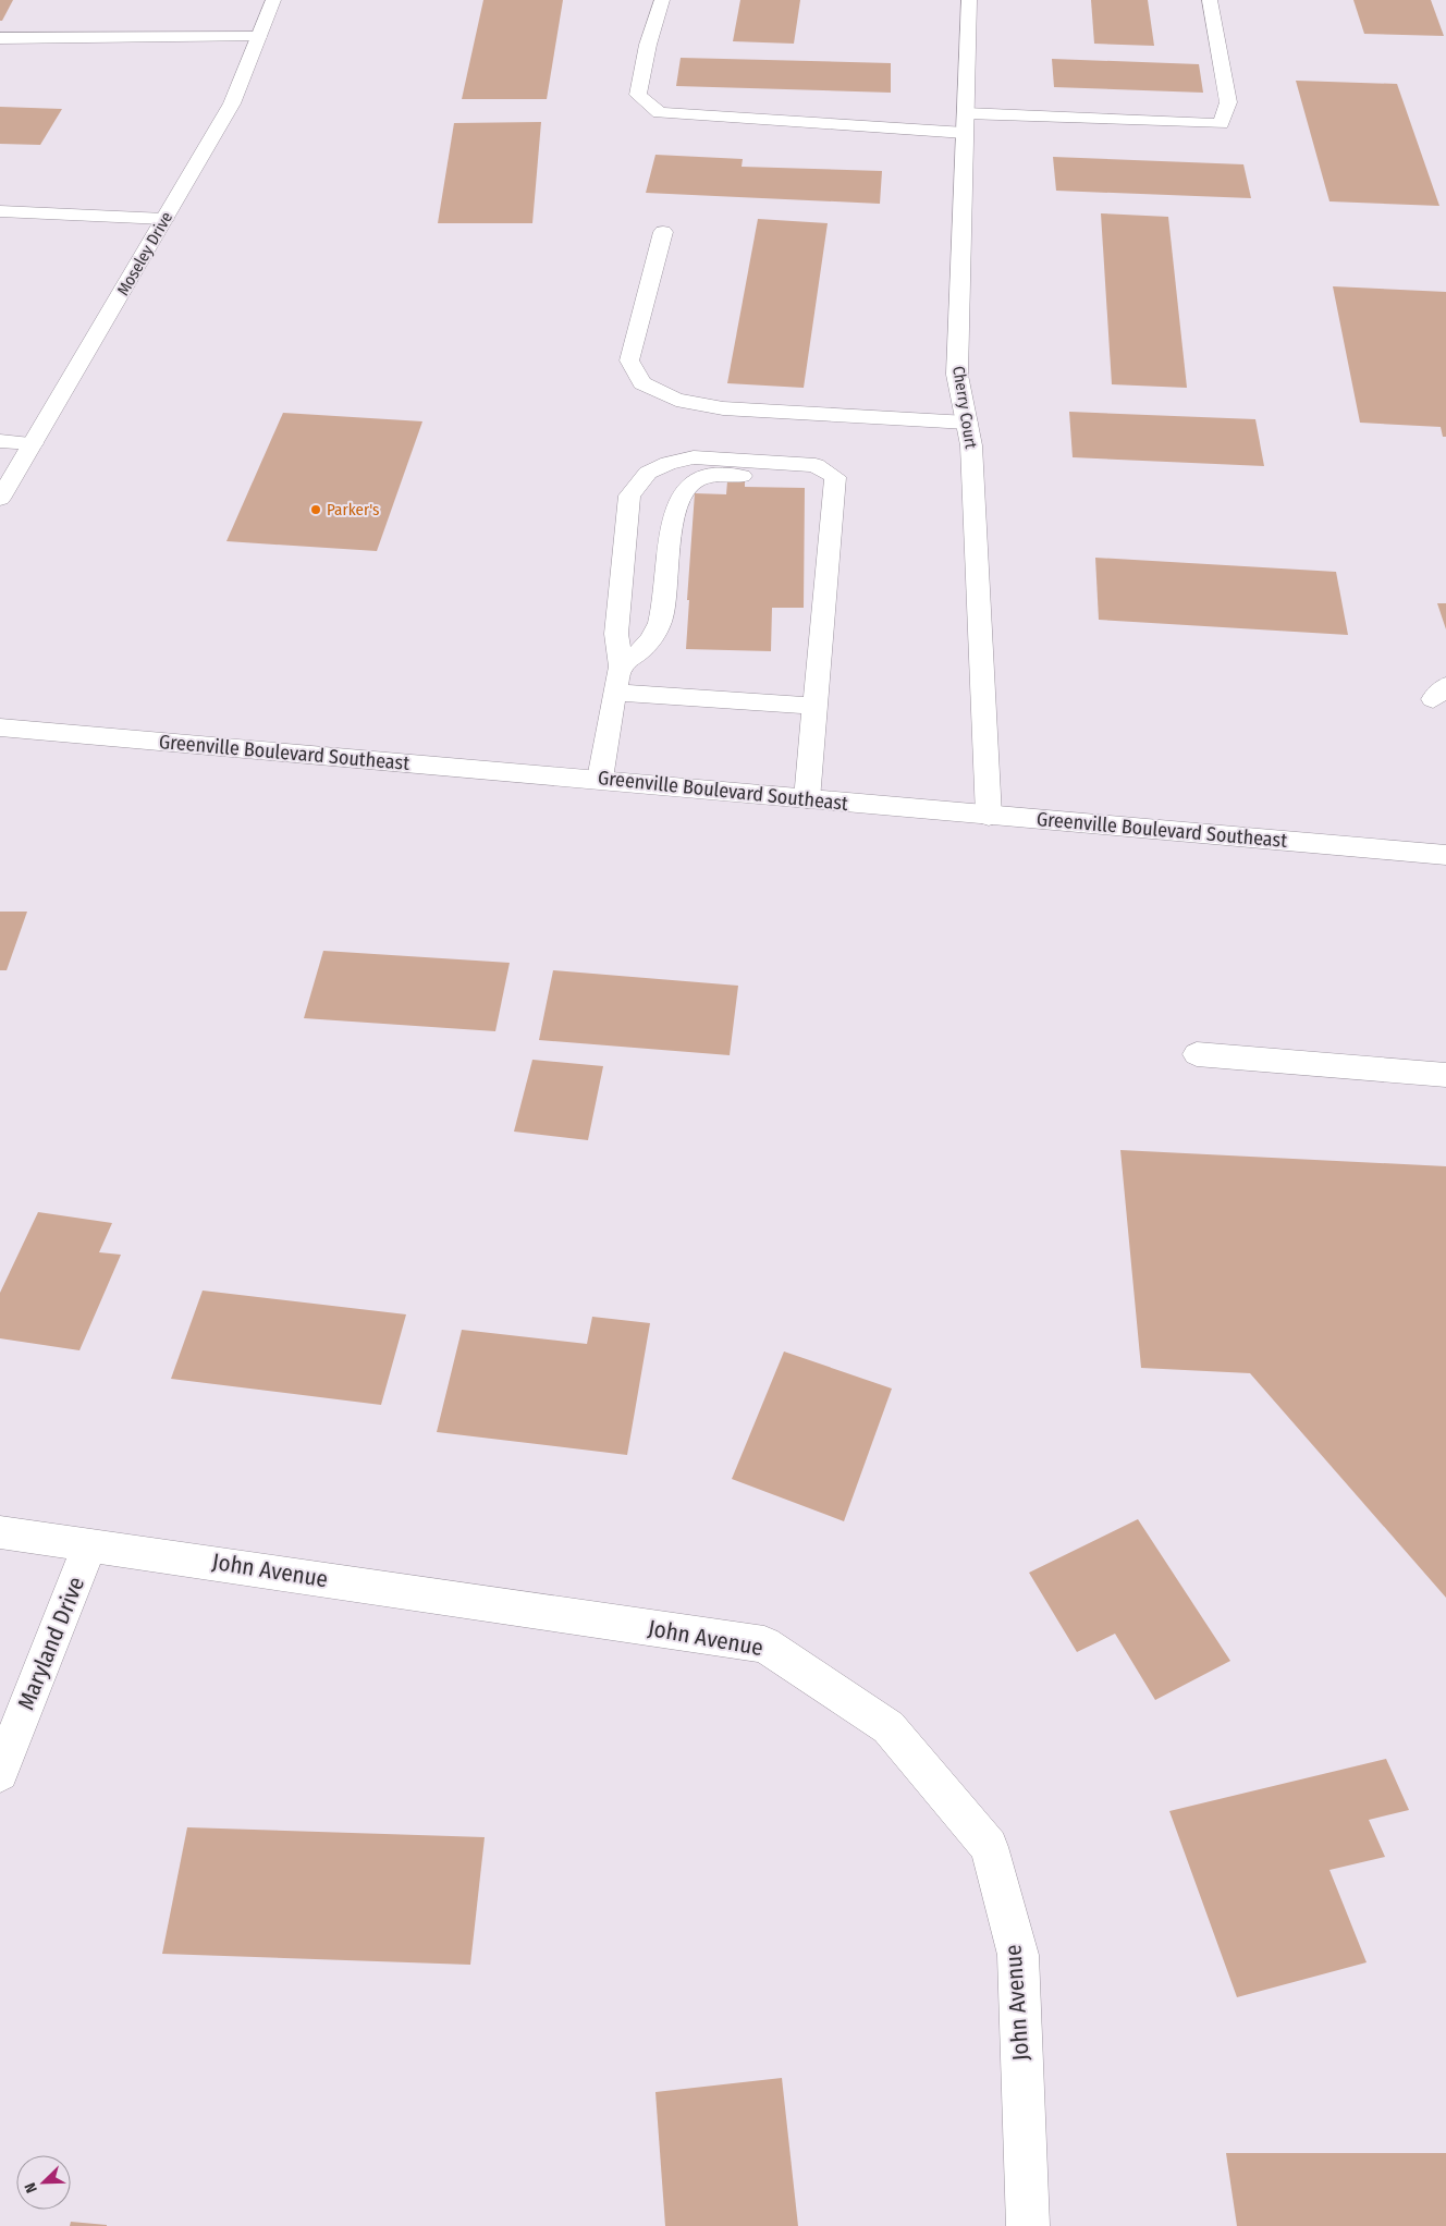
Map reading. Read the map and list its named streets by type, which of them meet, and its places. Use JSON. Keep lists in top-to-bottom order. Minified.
{"streets":{"main road":["Moseley Drive","Cherry Court","Greenville Boulevard Southeast","John Avenue","Maryland Drive"]},"crossings":[["Cherry Court","Greenville Boulevard Southeast"],["John Avenue","Maryland Drive"]],"places":["Parker's"],"north":"bottom left"}
